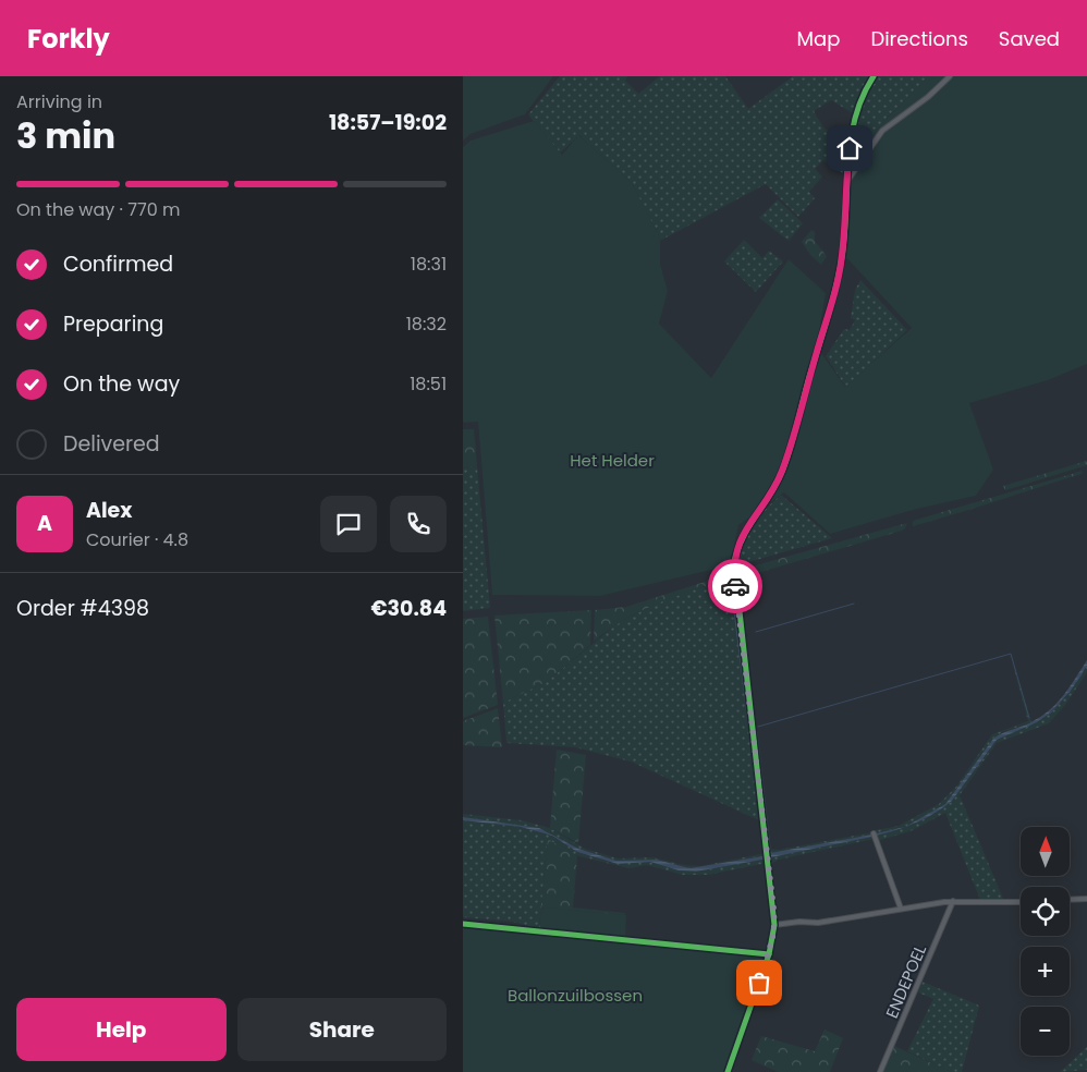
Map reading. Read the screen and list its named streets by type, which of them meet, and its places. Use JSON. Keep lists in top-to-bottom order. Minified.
{"streets":{"street":["ENDEPOEL"]},"parks":["Het Helder","Ballonzuilbossen"],"north":"top","page":{"header":"Forkly","nav":["Map","Directions","Saved"],"heading":["3 min","Arriving in","18:57–19:02"],"panel":["Alex","Courier · 4.8","Order #4398","€30.84"],"bar":"On the way · 770 m","list":[["Confirmed","18:31"],["Preparing","18:32"],["On the way","18:51"],"Delivered"],"round":"A","map_buttons":["+","−"],"buttons":["Help","Share"]}}
